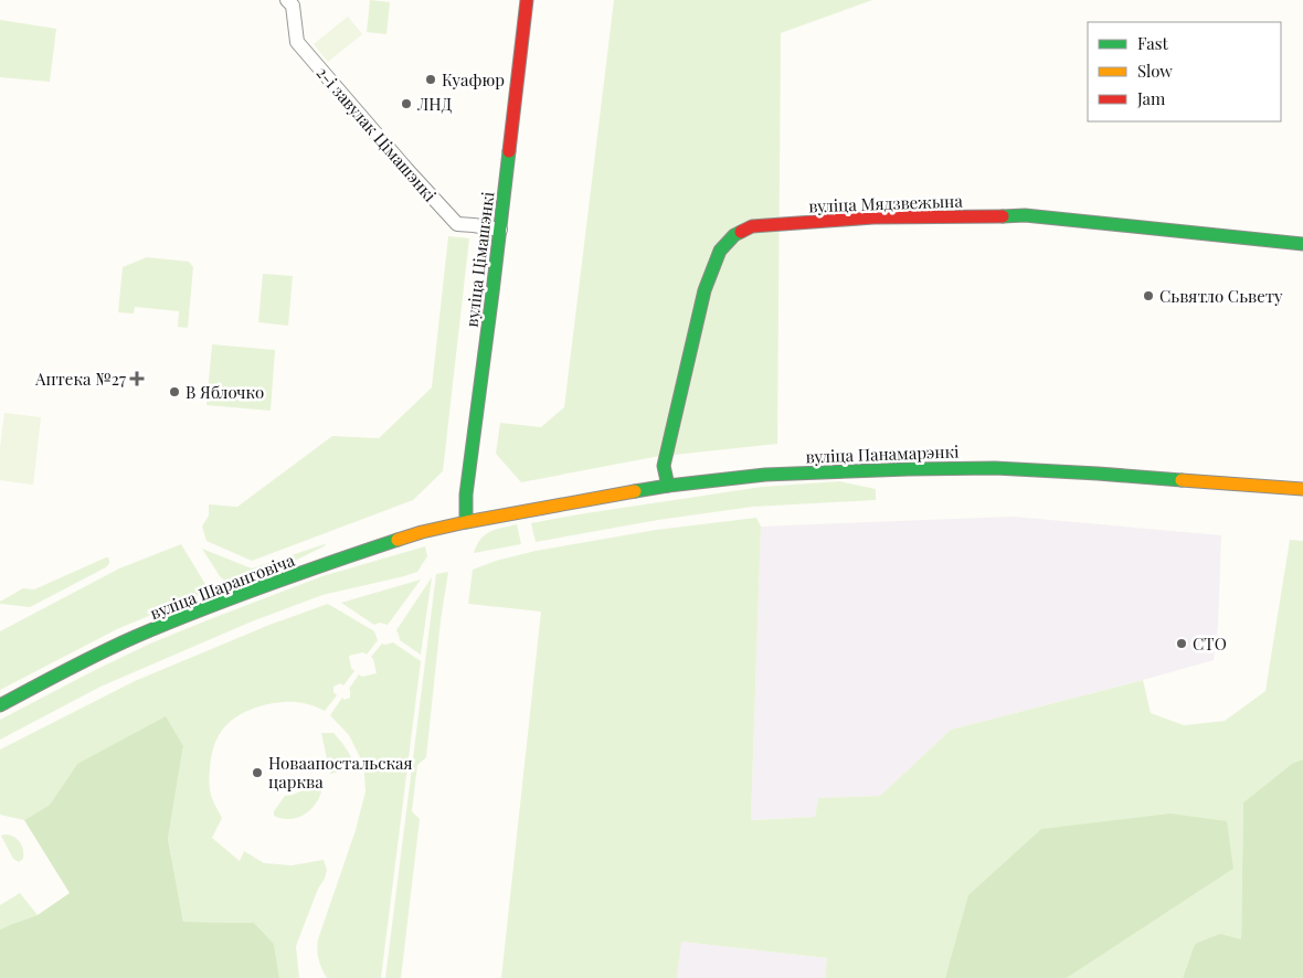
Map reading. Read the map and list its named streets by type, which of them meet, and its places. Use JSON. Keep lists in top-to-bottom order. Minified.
{"streets":{"main road":["вуліца Мядзвежына","вуліца Цімашэнкі","вуліца Панамарэнкі","вуліца Шаранговіча"],"street":["2-і завулак Цімашэнкі"]},"crossings":[["2-і завулак Цімашэнкі","вуліца Цімашэнкі"],["вуліца Мядзвежына","вуліца Панамарэнкі"],["вуліца Цімашэнкі","вуліца Панамарэнкі"],["вуліца Цімашэнкі","вуліца Шаранговіча"],["вуліца Панамарэнкі","вуліца Шаранговіча"]],"places":{"other":["Куафюр","ЛНД","Сьвятло Сьвету","В Яблочко","СТО","Новаапостальская царква"],"health":["Аптека №27"]},"legend":["Fast","Slow","Jam"]}
